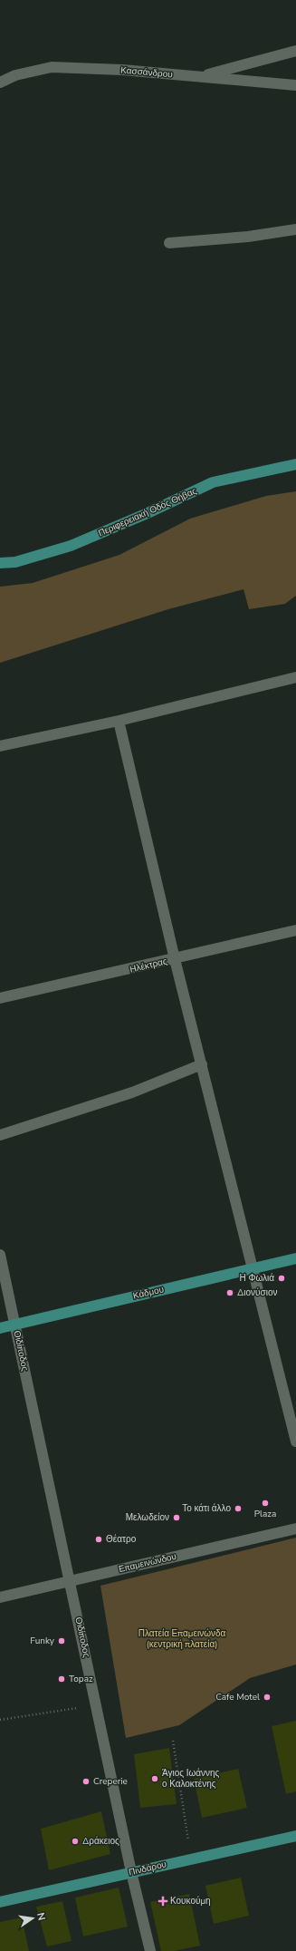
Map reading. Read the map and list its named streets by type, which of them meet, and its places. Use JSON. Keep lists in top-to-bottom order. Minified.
{"streets":{"main road":["Περιφερειακή Οδός Θήβας","Κάδμου","Πινδάρου"],"street":["Κασσάνδρου","Ηλέκτρας","Οιδίποδος","Επαμεινώνδου"]},"crossings":[["Κάδμου","Οιδίποδος"],["Οιδίποδος","Επαμεινώνδου"],["Οιδίποδος","Πινδάρου"]],"parks":["Πλατεία Επαμεινώνδα (κεντρική πλατεία)"],"places":{"other":["Η Φωλιά","Διονύσιον","Plaza","Το κάτι άλλο","Μελωδείον","Θέατρο","Funky","Topaz","Cafe Motel","Άγιος Ιωάννης ο Καλοκτένης","Creperie","Δράκειος"],"health":["Κουκούμη"]},"north":"right"}
